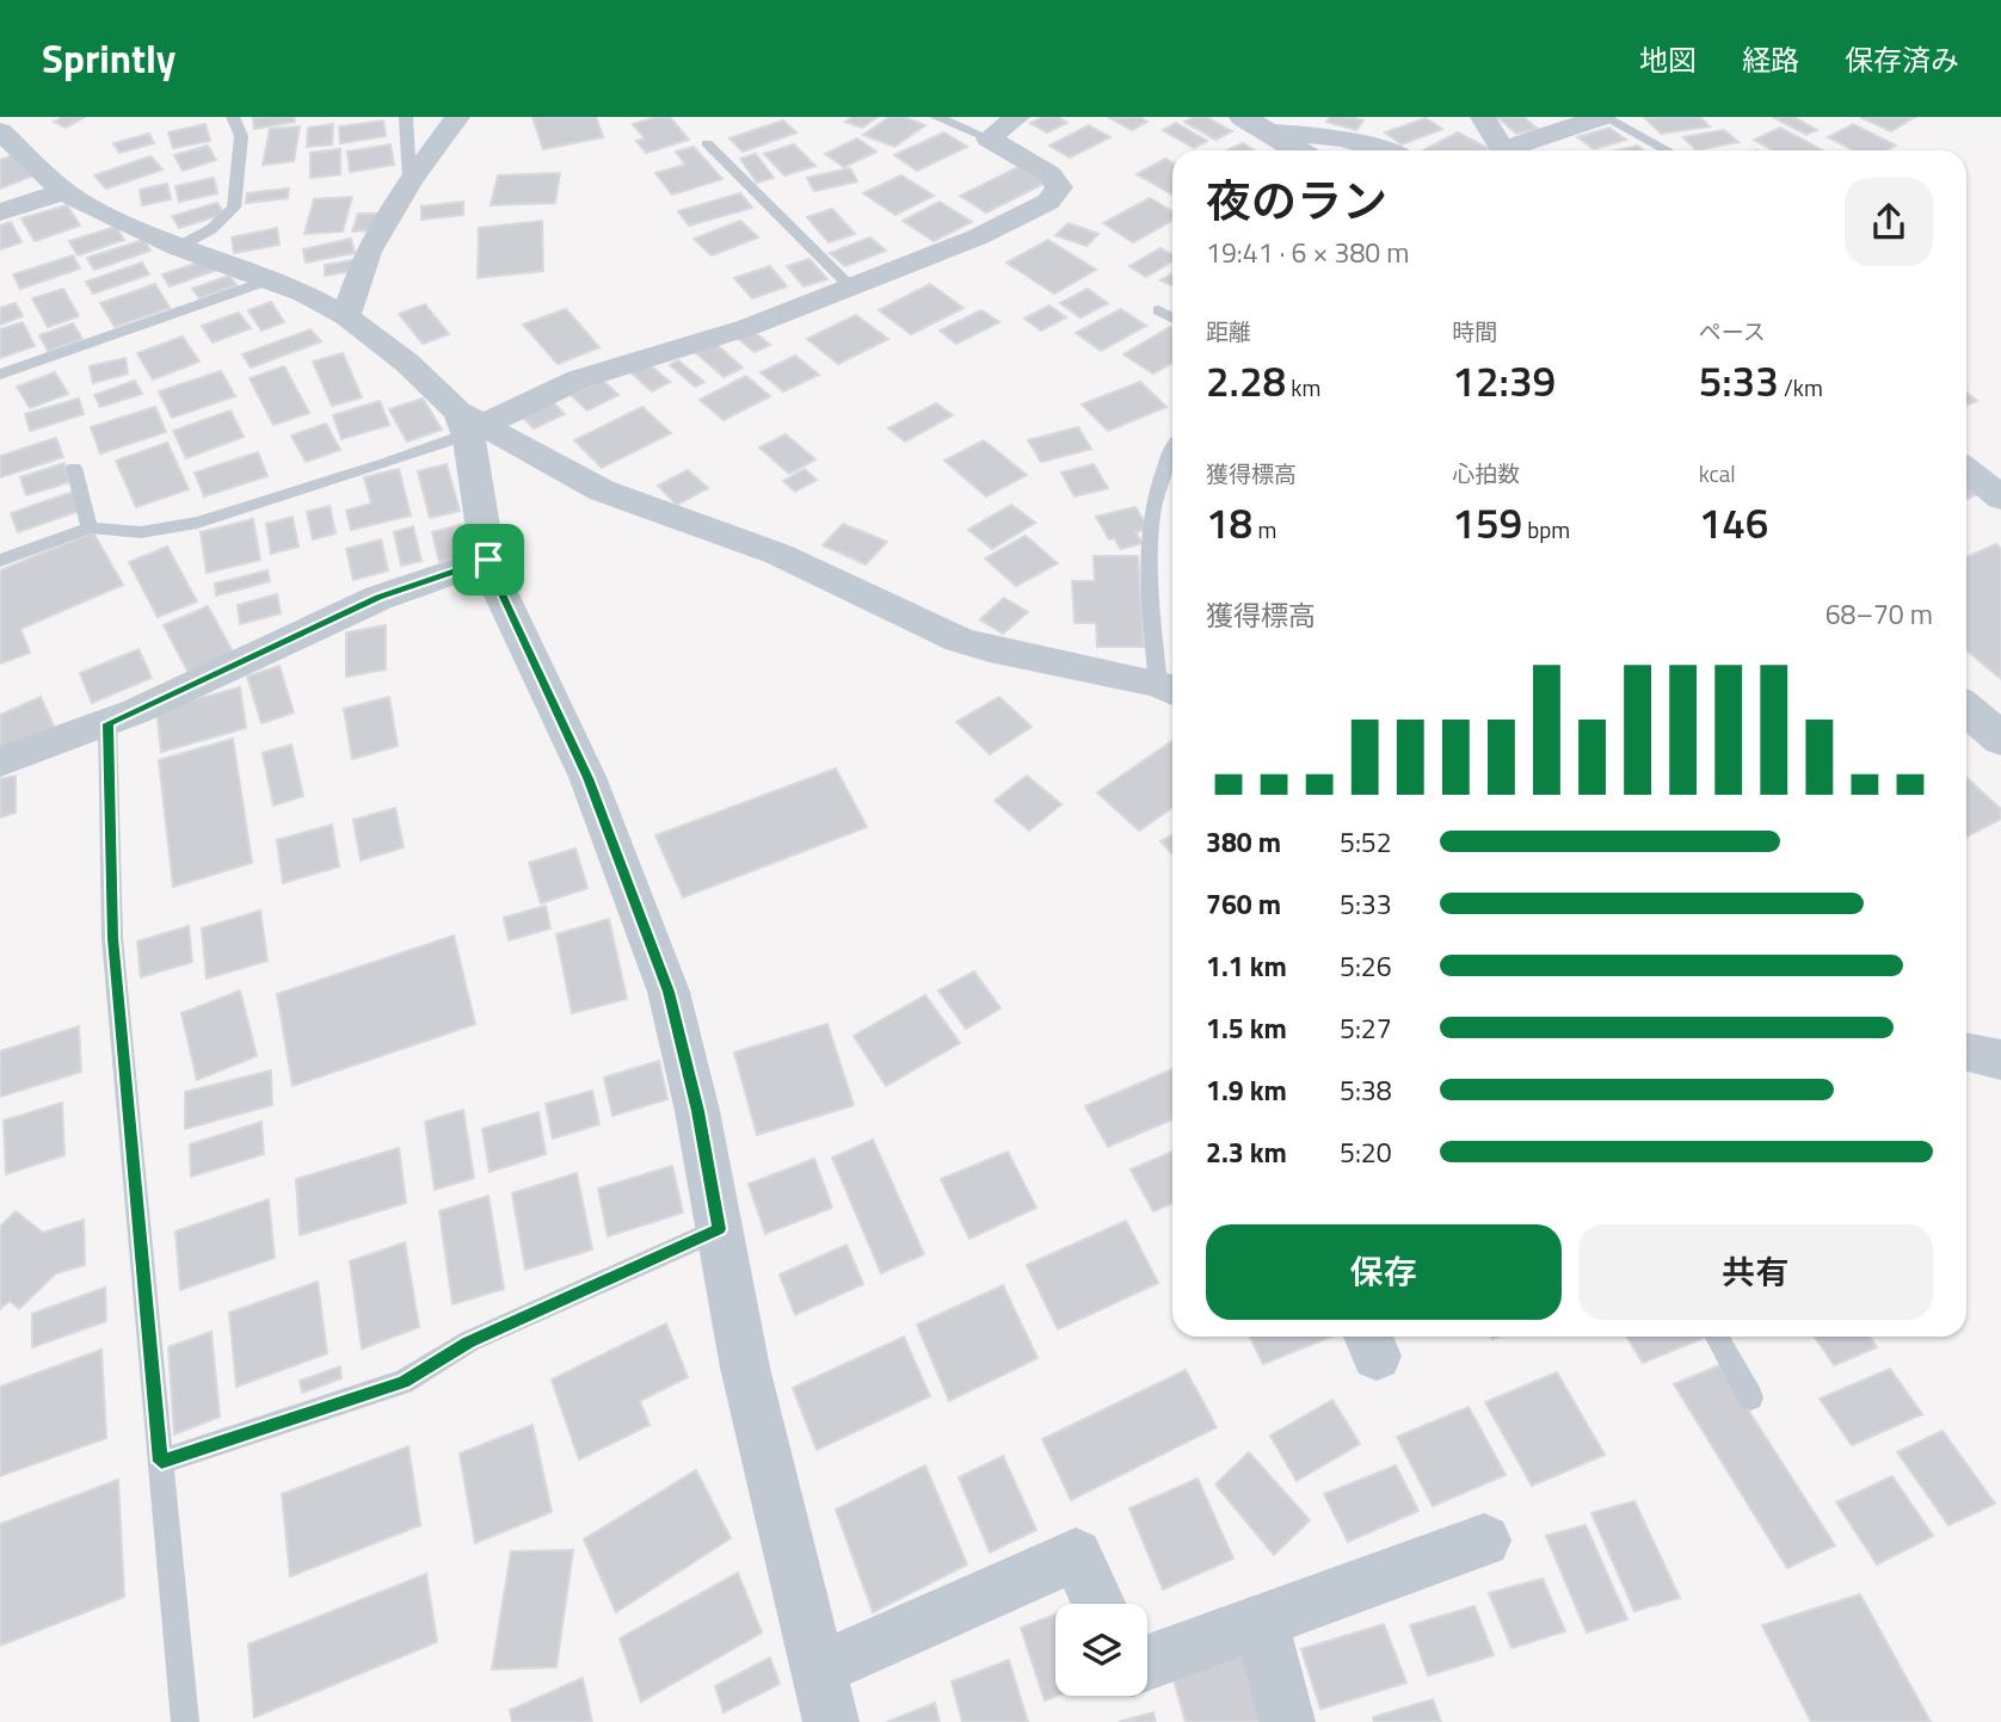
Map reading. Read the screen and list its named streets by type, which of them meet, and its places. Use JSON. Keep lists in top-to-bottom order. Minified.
{"page":{"header":"Sprintly","nav":["地図","経路","保存済み"],"heading":["夜のラン","19:41 · 6 × 380 m"],"stats":[["距離","2.28 km"],["時間","12:39"],["ペース","5:33 /km"],["獲得標高","18 m"],["心拍数","159 bpm"],["kcal","146"]],"chart":["獲得標高","68–70 m"],"list":[{"name":"380 m","note":"5:52"},{"name":"760 m","note":"5:33"},{"name":"1.1 km","note":"5:26"},{"name":"1.5 km","note":"5:27"},{"name":"1.9 km","note":"5:38"},{"name":"2.3 km","note":"5:20"}],"buttons":["保存","共有"]}}
